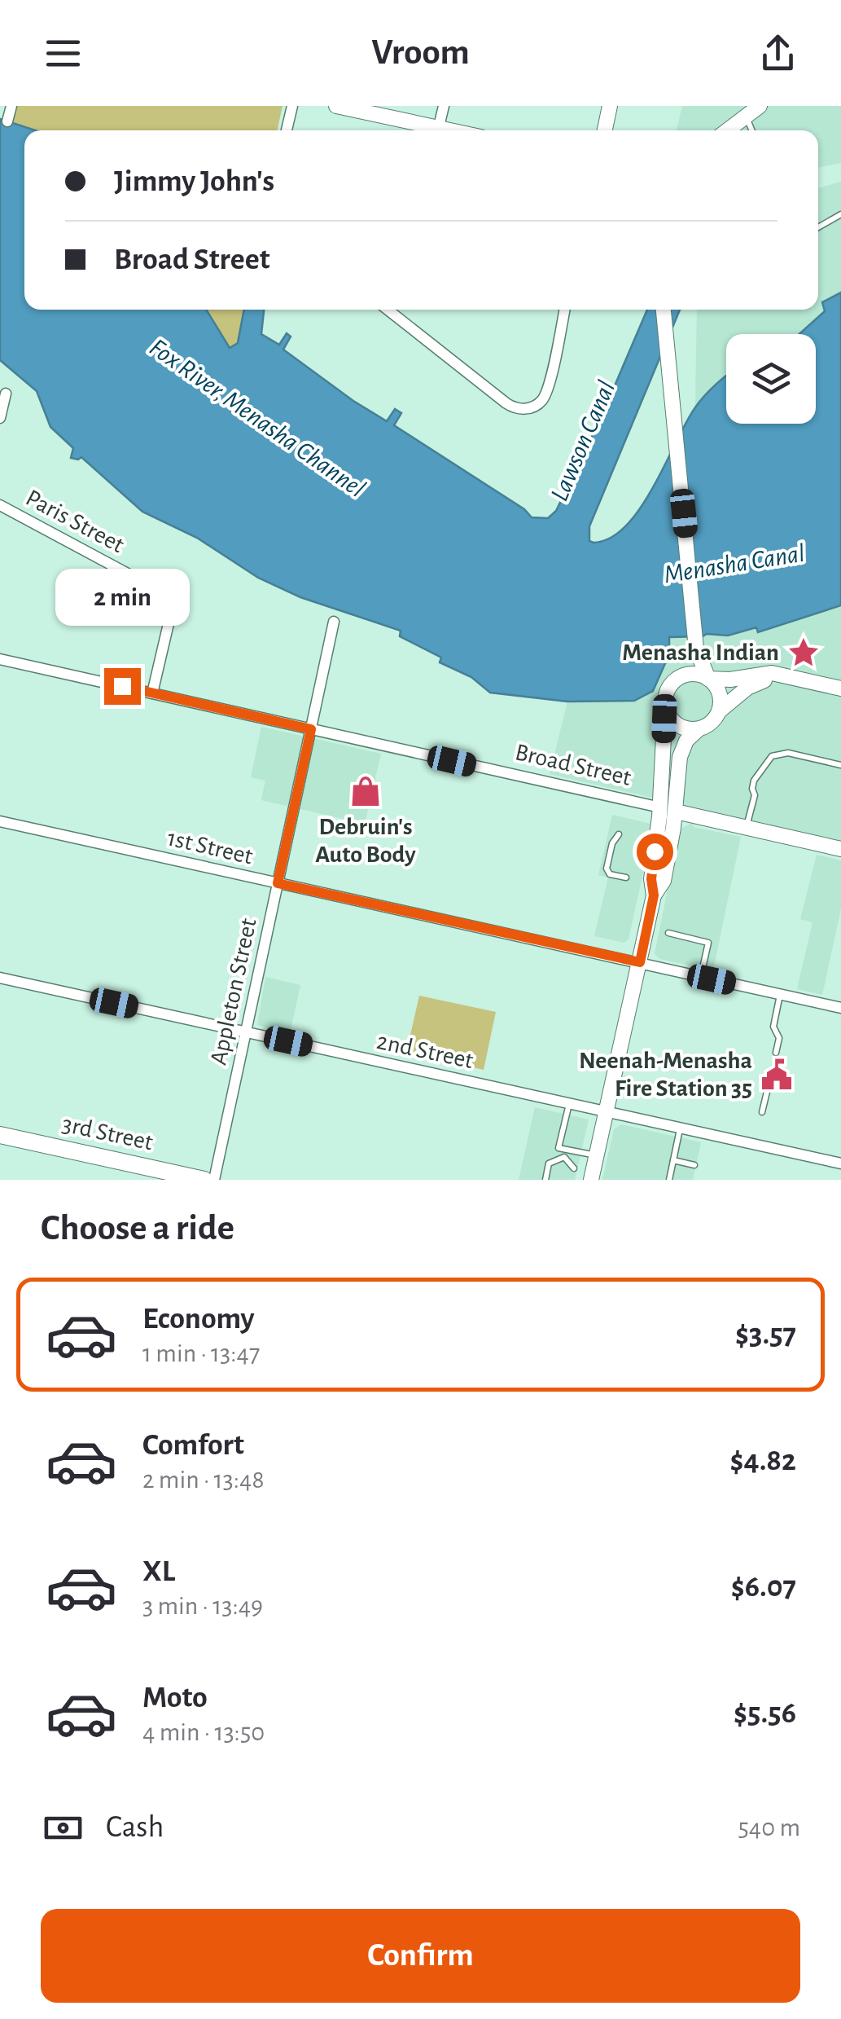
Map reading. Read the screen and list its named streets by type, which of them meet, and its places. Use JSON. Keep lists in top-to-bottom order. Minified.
{"streets":{"main road":["3rd Street"],"street":["Paris Street","Broad Street","1st Street","Appleton Street","2nd Street"]},"crossings":[["Paris Street","Broad Street"],["Broad Street","Appleton Street"],["1st Street","Appleton Street"],["Appleton Street","2nd Street"]],"water":["Fox River, Menasha Channel","Lawson Canal","Menasha Canal"],"places":{"place":["Menasha Indian"],"shop":["Debruin's Auto Body"],"public building":["Neenah-Menasha Fire Station 35"]},"page":{"header":"Vroom","banner":["Jimmy John's","Broad Street"],"bubble":"2 min","heading":"Choose a ride","list":[{"name":"Economy","note":"1 min · 13:47","value":"$3.57"},{"name":"Comfort","note":"2 min · 13:48","value":"$4.82"},{"name":"XL","note":"3 min · 13:49","value":"$6.07"},{"name":"Moto","note":"4 min · 13:50","value":"$5.56"}],"pay":["Cash","540 m"],"buttons":"Confirm"}}
